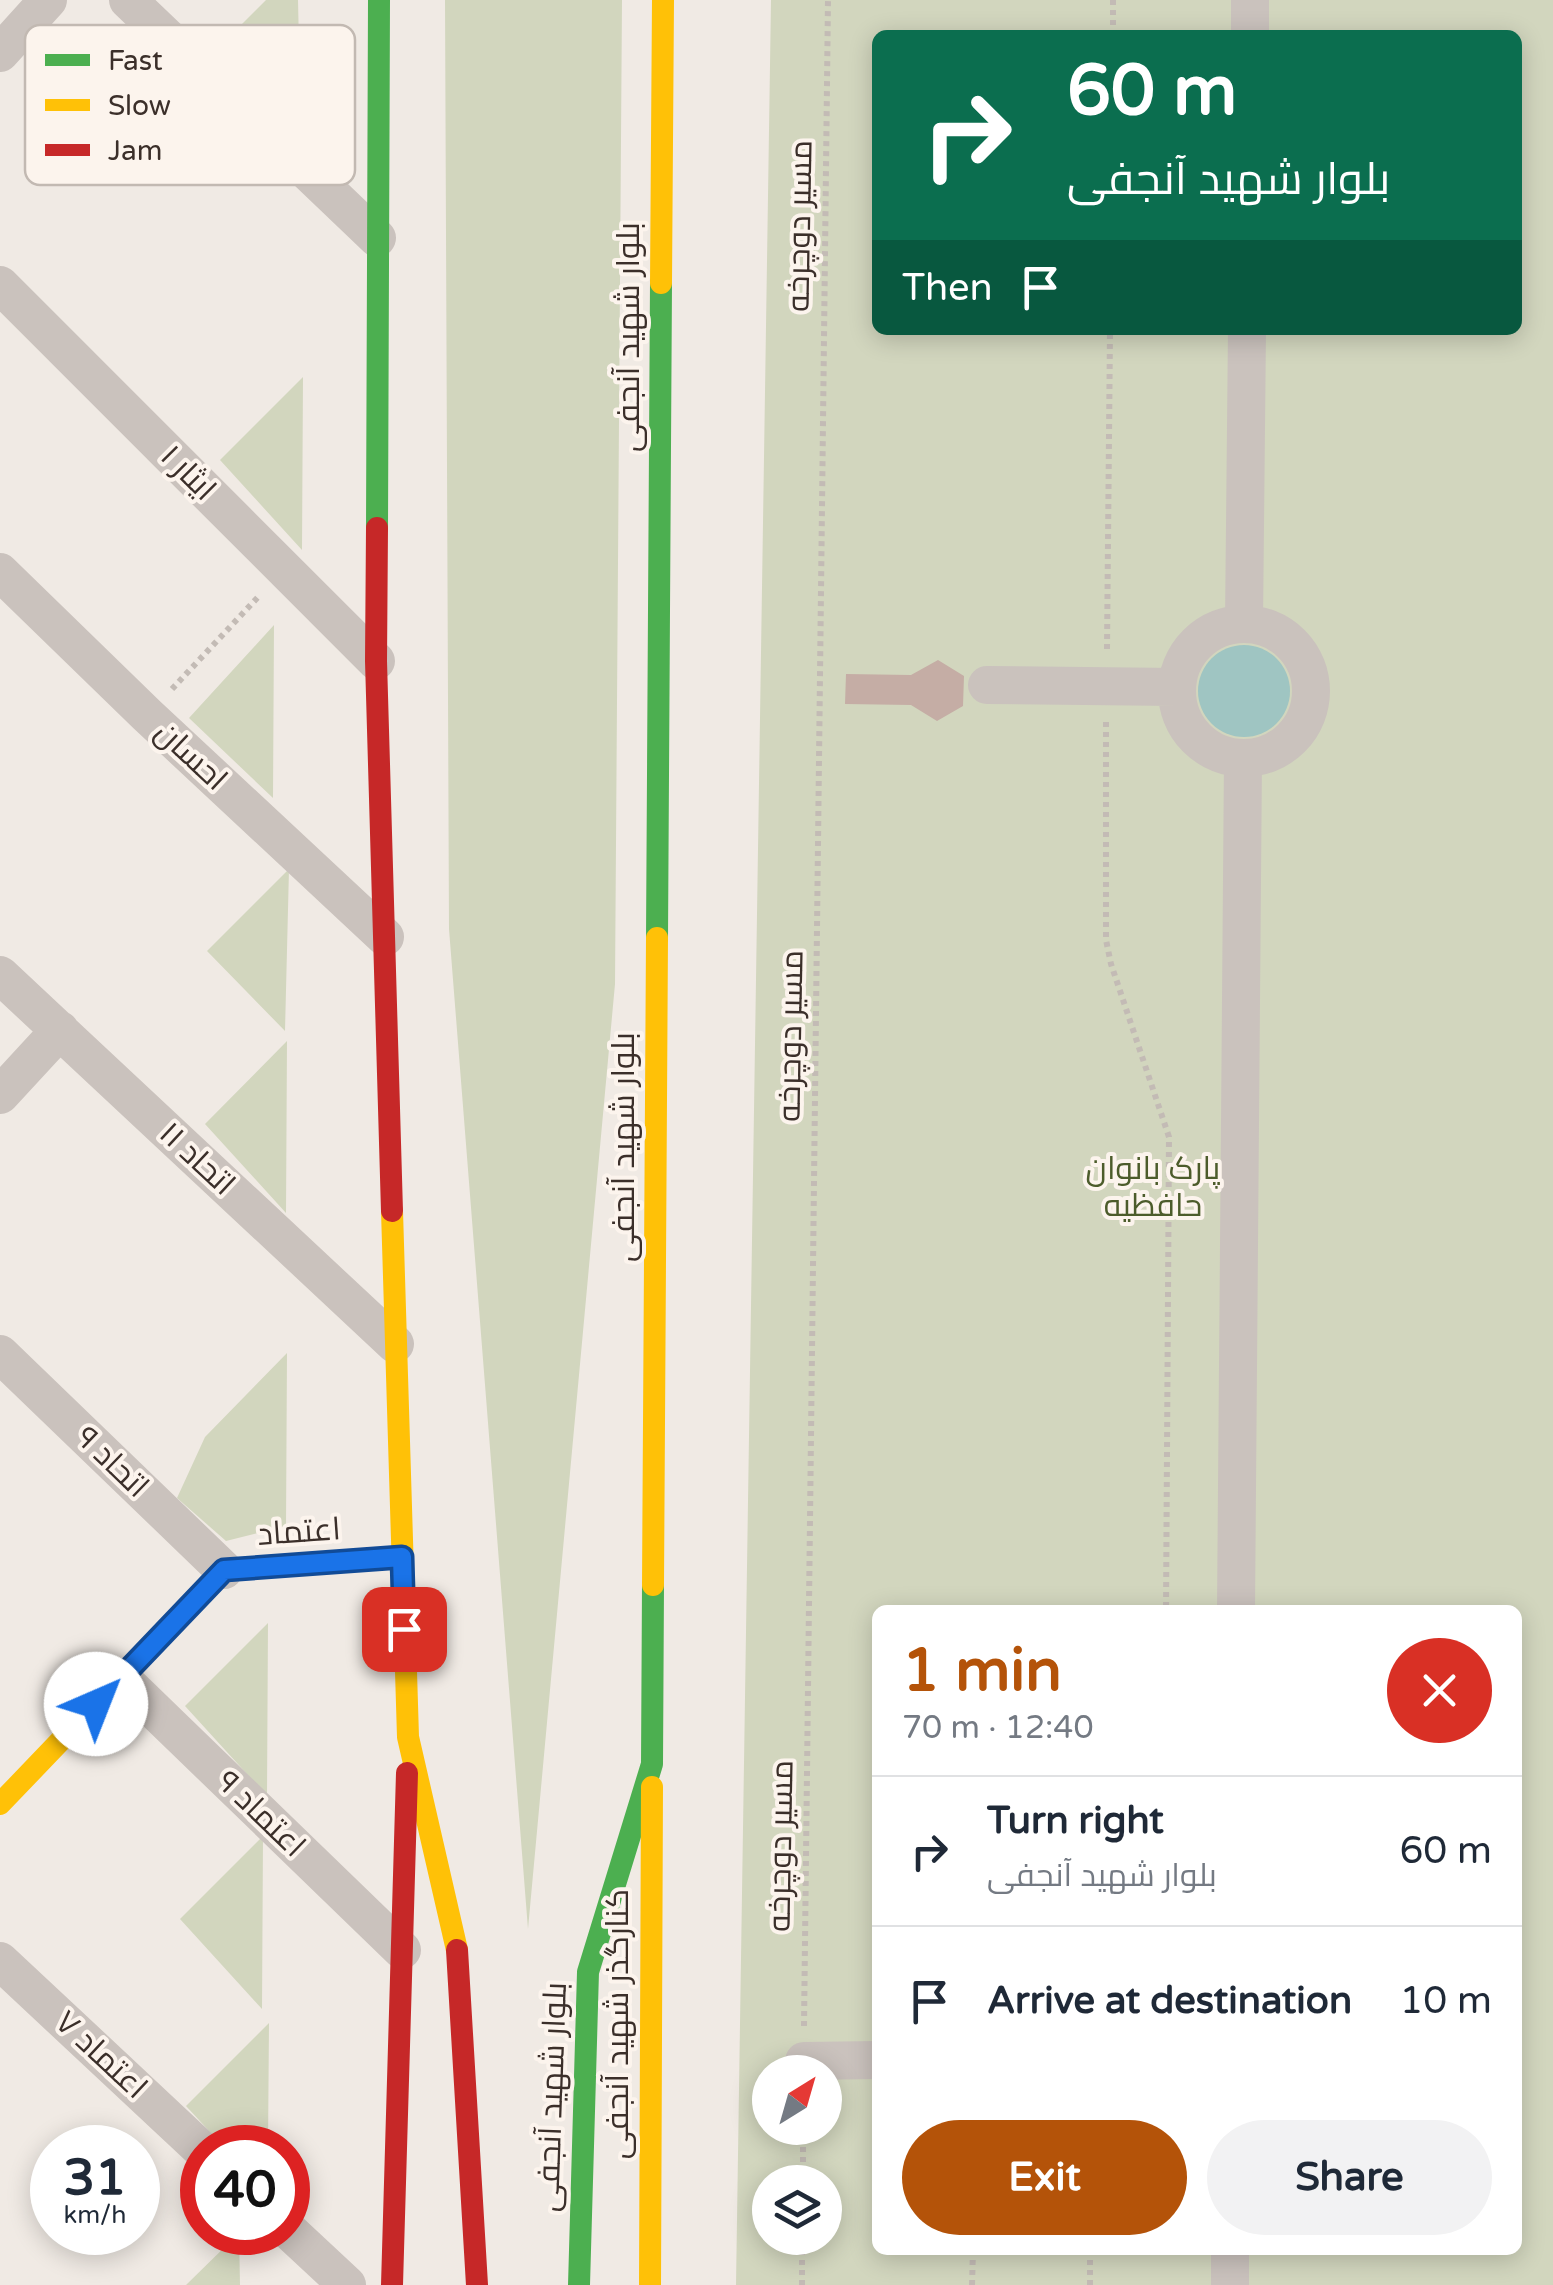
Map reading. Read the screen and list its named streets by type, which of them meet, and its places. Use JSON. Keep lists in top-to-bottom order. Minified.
{"streets":{"main road":["بلوار شهید آنجفی","اعتماد","کنارگذر شهید آنجفی"],"street":["ایثار ۱","احسان","اتحاد ۱۱","اتحاد ۹","اعتماد ۹","اعتماد ۷"],"path":["مسیر دوچرخه"]},"crossings":[["بلوار شهید آنجفی","کنارگذر شهید آنجفی"],["اتحاد ۹","اعتماد"],["اعتماد","اعتماد ۹"]],"parks":["پارک بانوان حافظیه"],"legend":["Fast","Slow","Jam"],"north":"top right","page":{"turn":["60 m","بلوار شهید آنجفی"],"then":"Then","heading":["1 min","70 m · 12:40"],"list":[{"name":"Turn right","note":"بلوار شهید آنجفی","value":"60 m"},{"name":"Arrive at destination","value":"10 m"}],"buttons":["Exit","Share"],"speed":"31 km/h","limit":"40"}}
